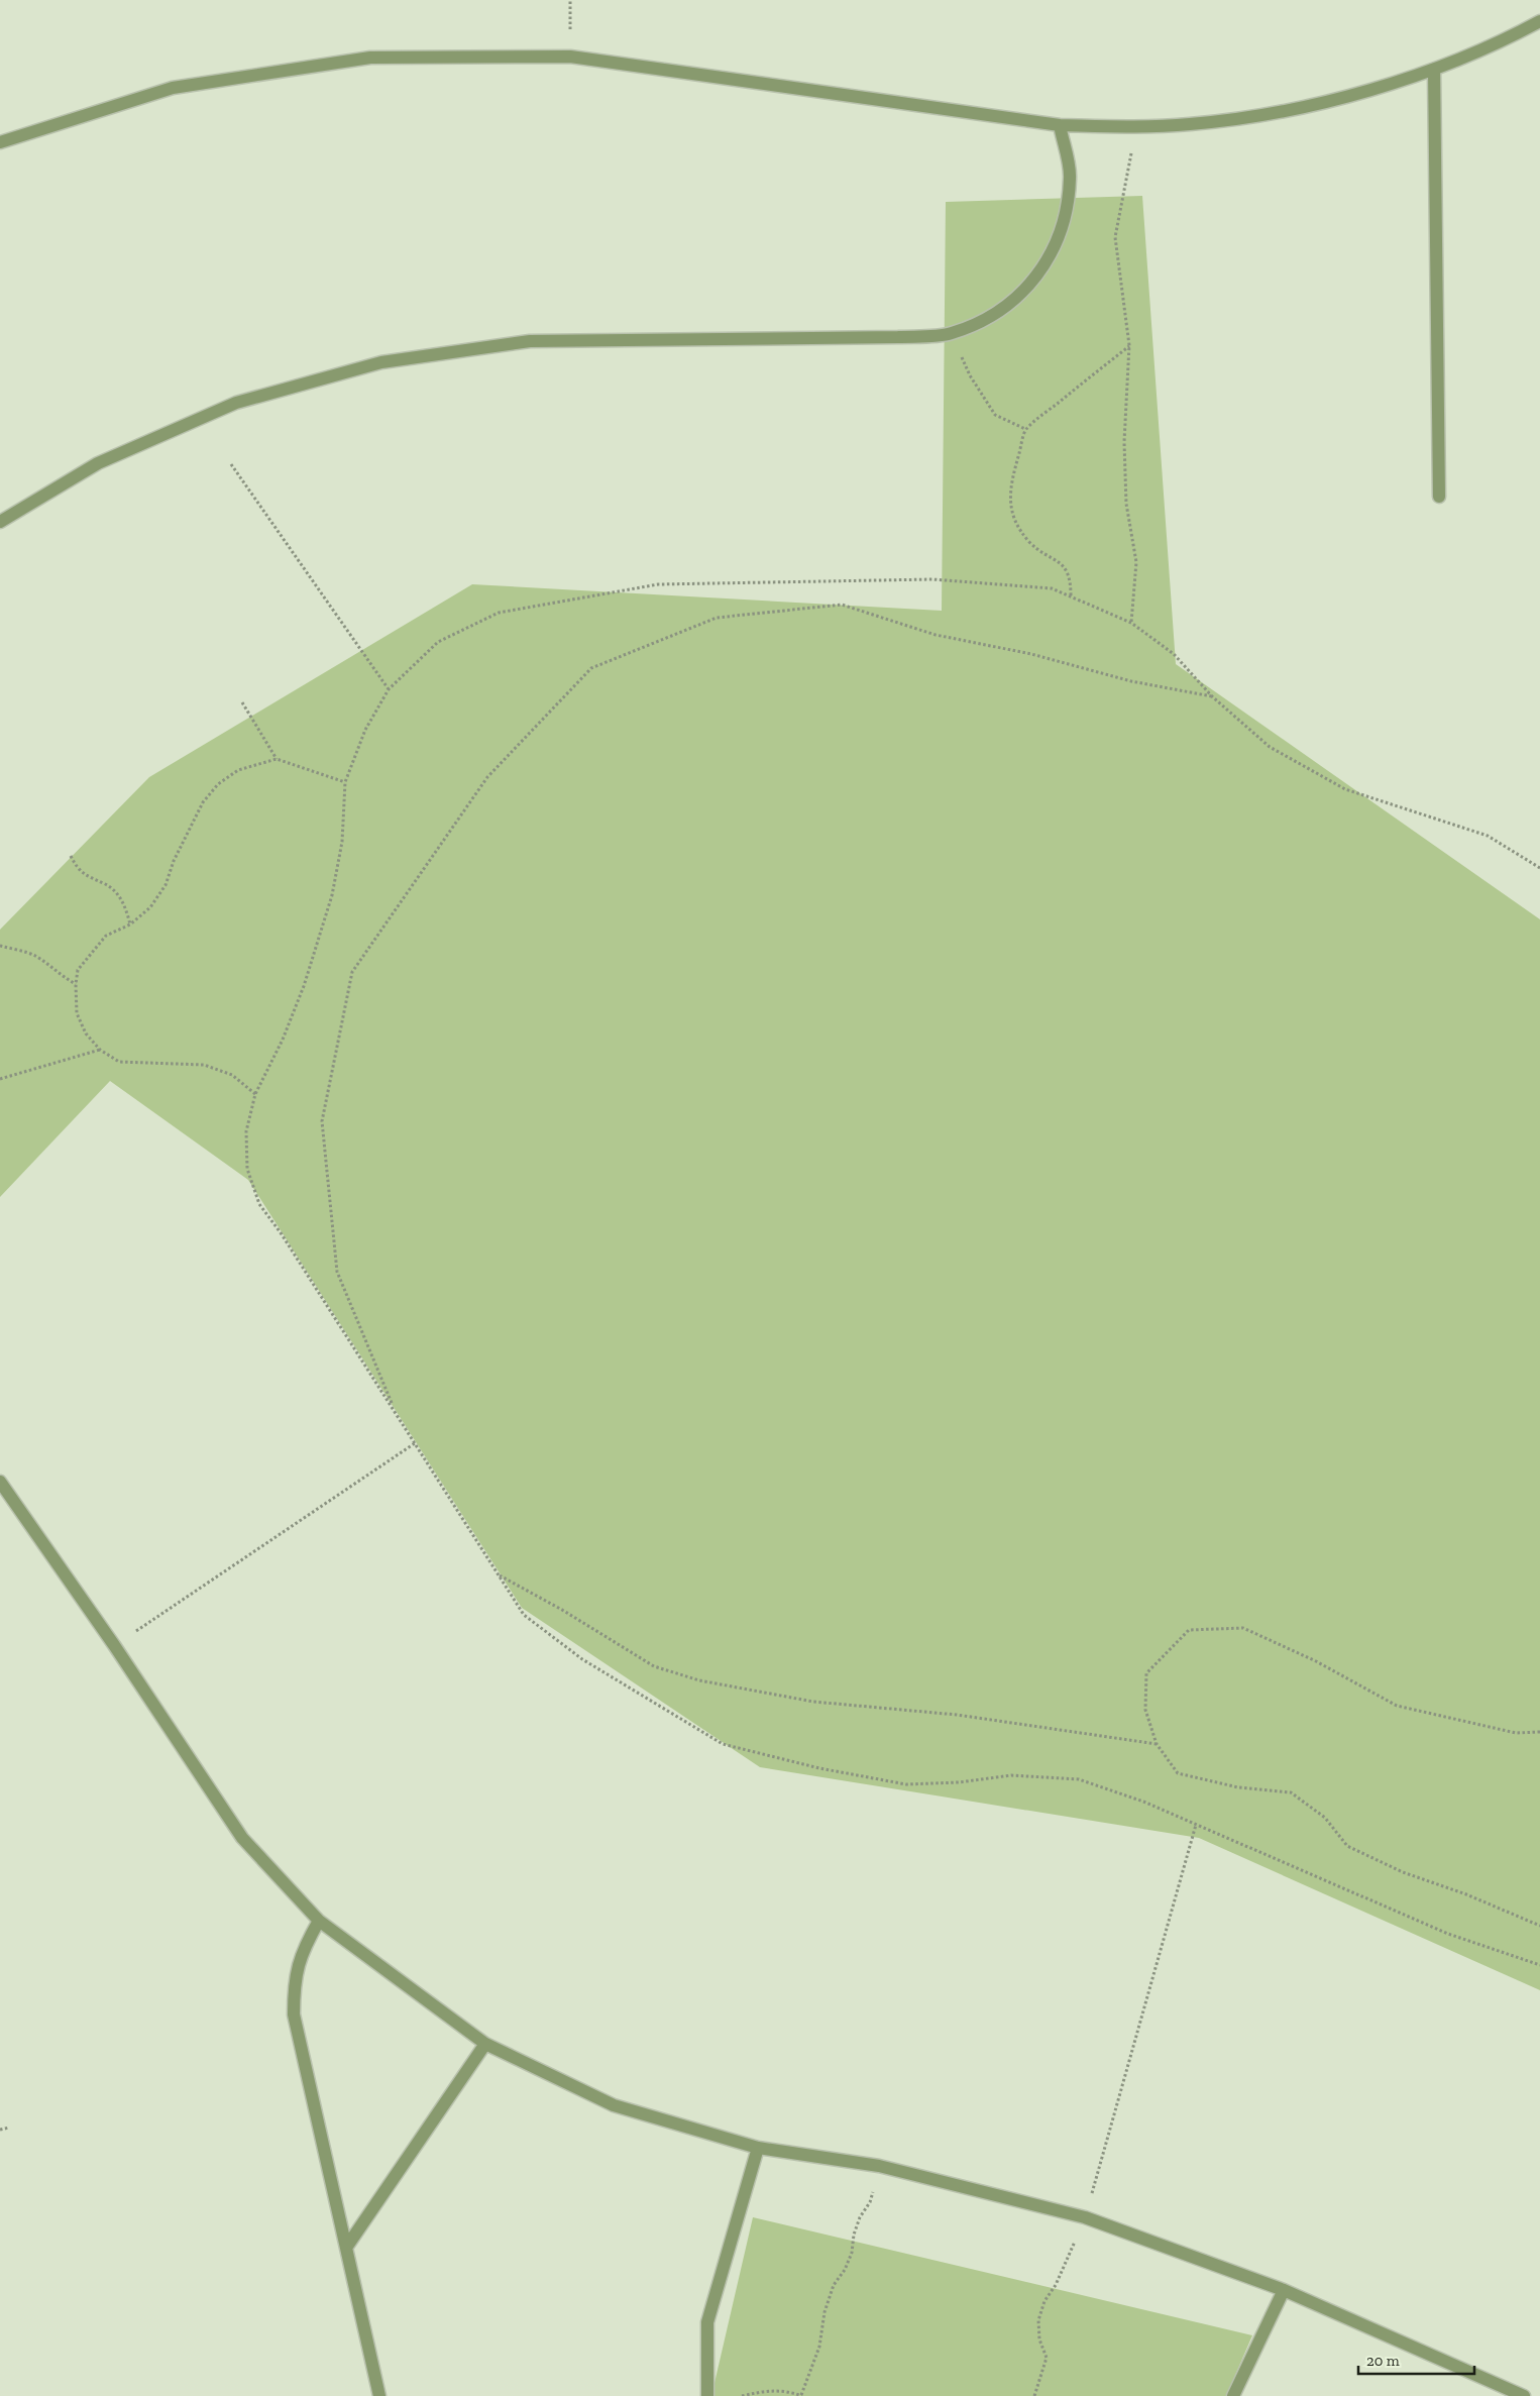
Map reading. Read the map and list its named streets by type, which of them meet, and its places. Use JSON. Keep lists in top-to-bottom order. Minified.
{"scale_bar":"20 m"}
